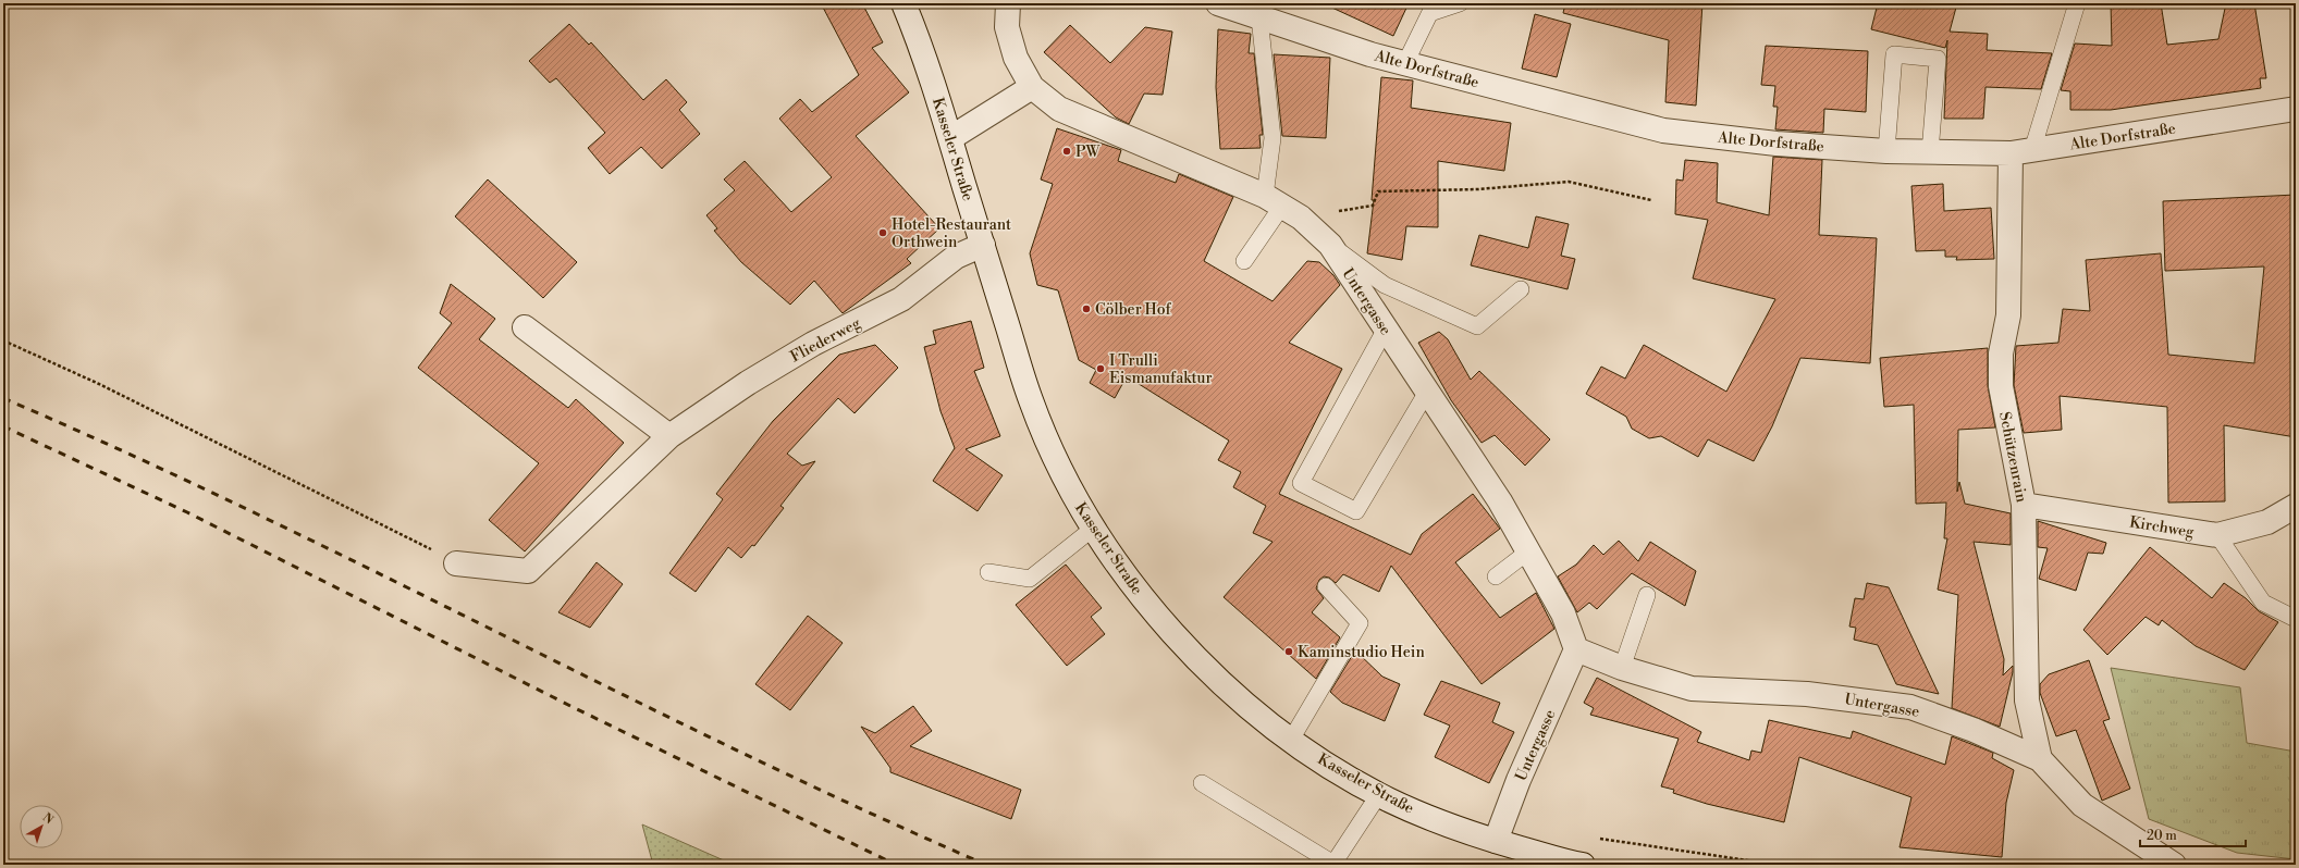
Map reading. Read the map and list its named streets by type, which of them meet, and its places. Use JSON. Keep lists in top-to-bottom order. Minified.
{"streets":{"street":["Alte Dorfstraße","Kasseler Straße","Untergasse","Fliederweg","Schützenrain","Kirchweg"]},"crossings":[["Alte Dorfstraße","Schützenrain"],["Kasseler Straße","Untergasse"],["Kasseler Straße","Fliederweg"],["Untergasse","Schützenrain"],["Schützenrain","Kirchweg"]],"places":["PW","Hotel-Restaurant Orthwein","Cölber Hof","I Trulli Eismanufaktur","Kaminstudio Hein"],"scale_bar":"20 m","north":"top right"}
